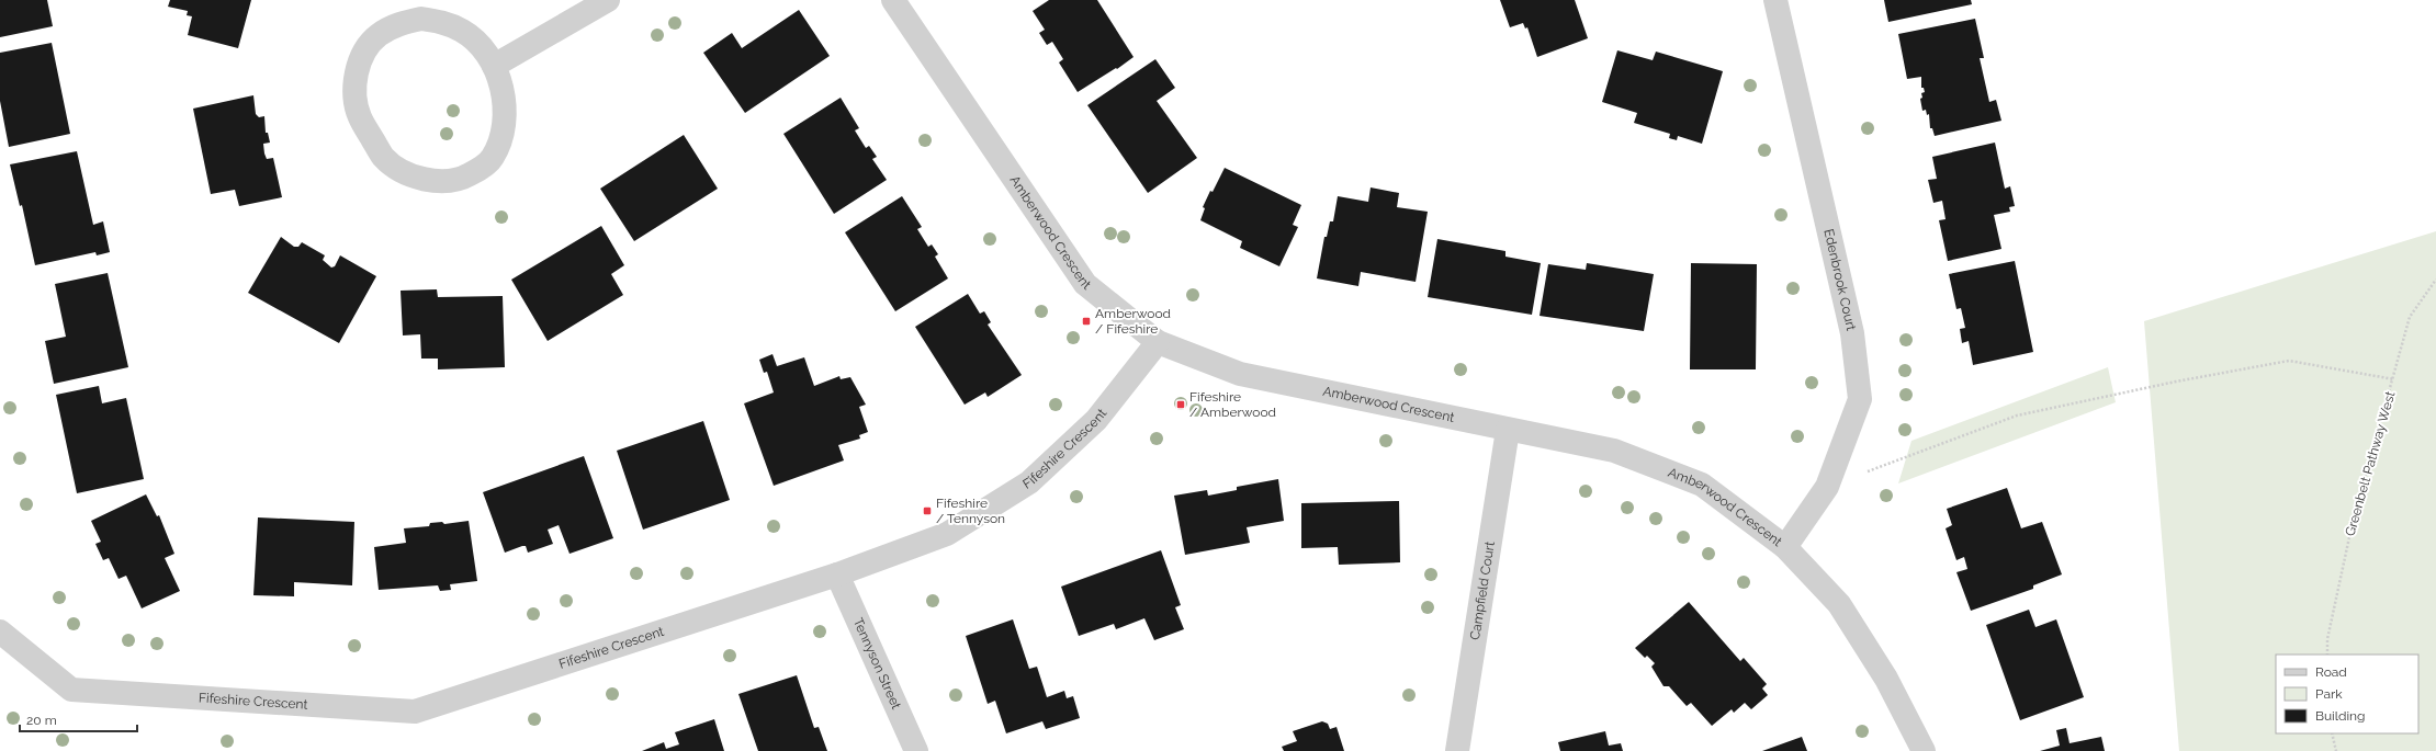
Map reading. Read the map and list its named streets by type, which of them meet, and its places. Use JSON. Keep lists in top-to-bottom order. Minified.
{"streets":{"street":["Amberwood Crescent","Edenbrook Court","Fifeshire Crescent","Campfield Court","Tennyson Street"],"path":["Greenbelt Pathway West"]},"crossings":[["Amberwood Crescent","Edenbrook Court"],["Amberwood Crescent","Fifeshire Crescent"],["Amberwood Crescent","Campfield Court"],["Fifeshire Crescent","Tennyson Street"]],"places":{"transit":["Amberwood / Fifeshire","Fifeshire / Amberwood","Fifeshire / Tennyson"]},"legend":["Road","Park","Building"],"scale_bar":"20 m"}
